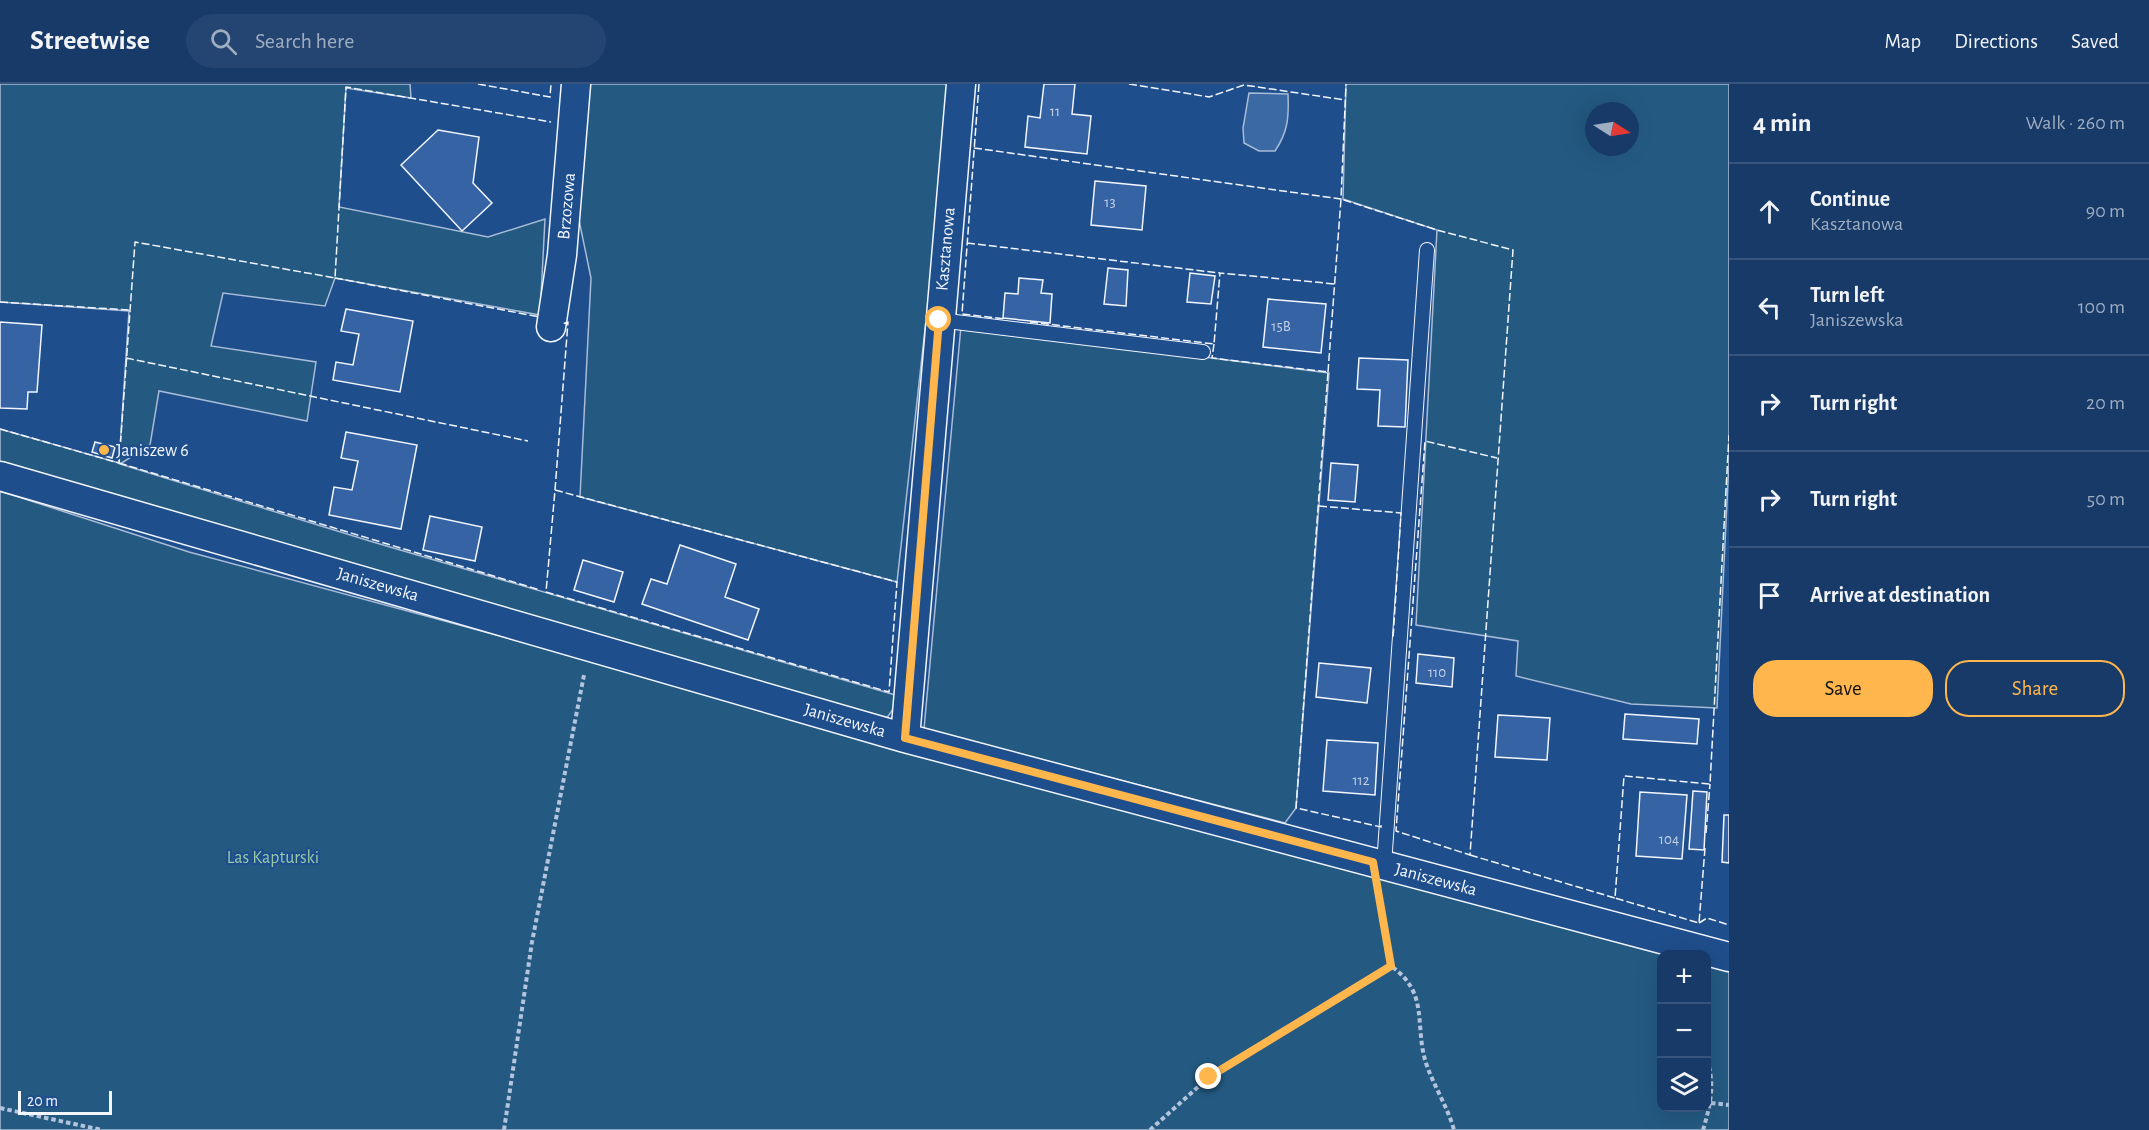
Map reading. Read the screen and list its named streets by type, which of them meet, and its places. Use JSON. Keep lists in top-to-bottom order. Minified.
{"streets":{"street":["Brzozowa","Kasztanowa","Janiszewska"]},"crossings":[["Kasztanowa","Janiszewska"]],"parks":["Las Kapturski"],"places":["Janiszew 6"],"house_numbers":["11","13","15B","110","112","104"],"scale_bar":"20 m","north":"right","page":{"header":"Streetwise","search":"Search here","nav":["Map","Directions","Saved"],"heading":["4 min","Walk · 260 m"],"list":[["Continue","Kasztanowa","90 m"],["Turn left","Janiszewska","100 m"],["Turn right","20 m"],["Turn right","50 m"],"Arrive at destination"],"buttons":["Save","Share"],"map_buttons":["+","−"],"scale":"20 m"}}
